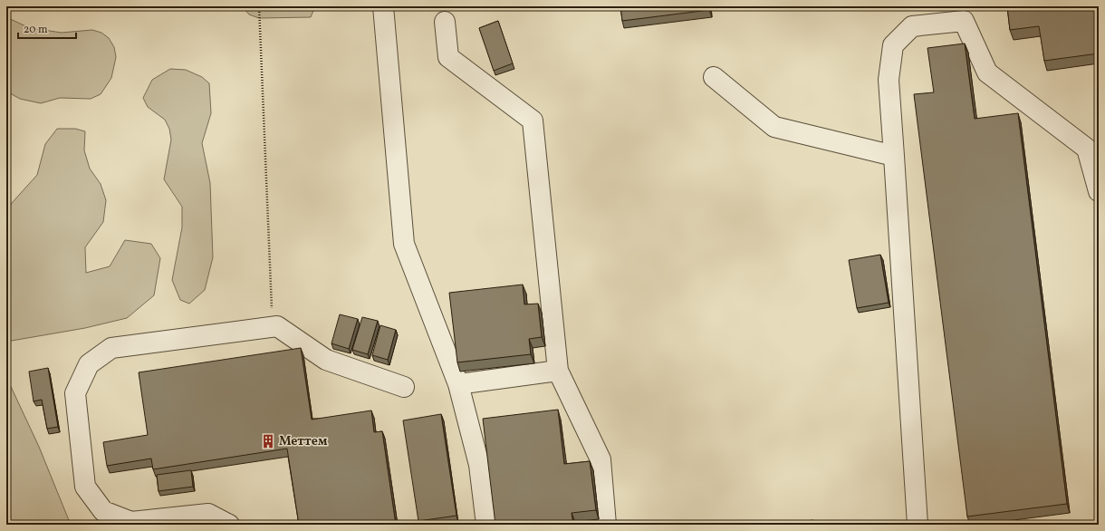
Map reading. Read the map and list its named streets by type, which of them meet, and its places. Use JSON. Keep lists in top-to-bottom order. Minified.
{"places":{"building":["Меттем"]},"scale_bar":"20 m"}
